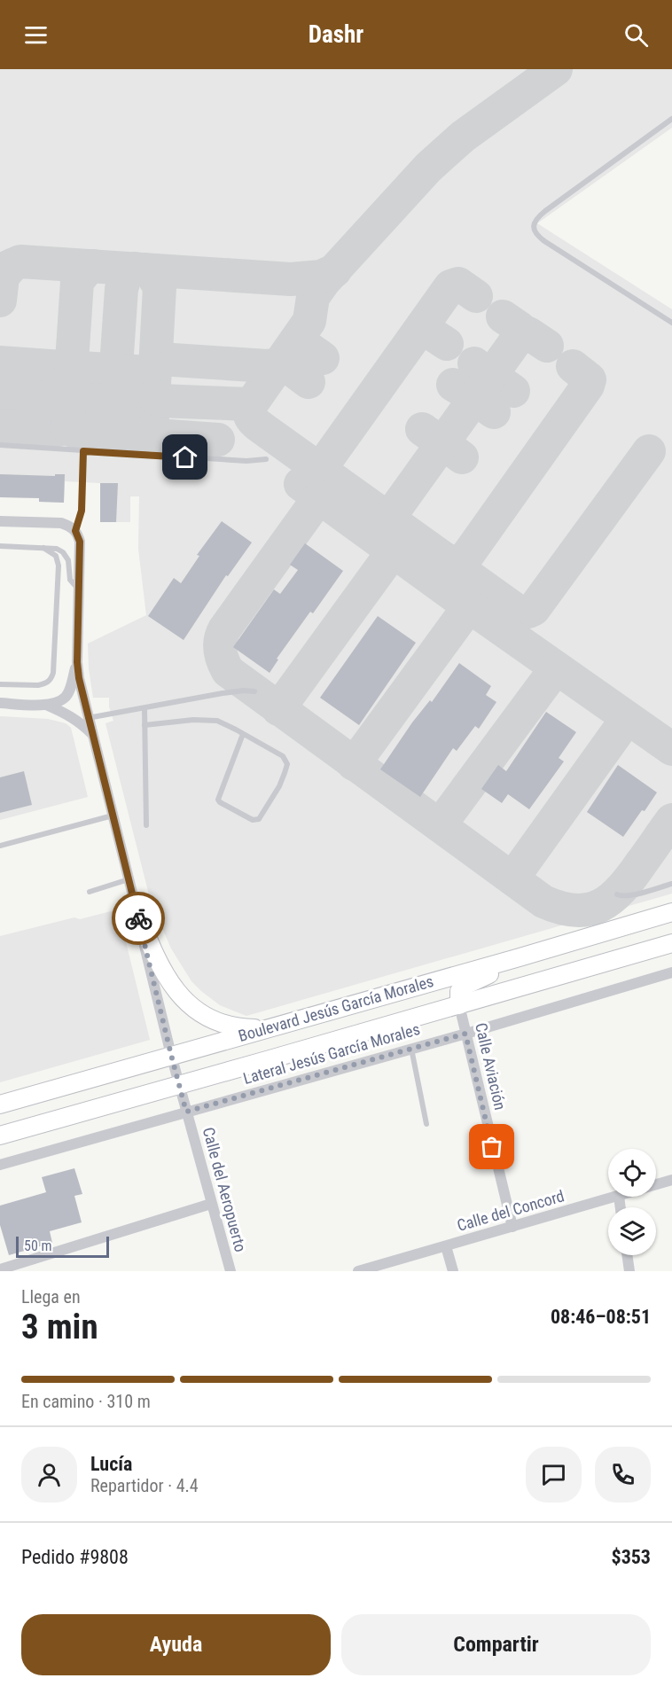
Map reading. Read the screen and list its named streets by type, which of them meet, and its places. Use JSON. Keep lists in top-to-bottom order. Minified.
{"streets":{"main road":["Boulevard Jesús García Morales"],"street":["Lateral Jesús García Morales","Calle Aviación","Calle del Aeropuerto","Calle del Concord"]},"crossings":[["Boulevard Jesús García Morales","Calle Aviación"],["Boulevard Jesús García Morales","Calle del Aeropuerto"],["Lateral Jesús García Morales","Calle Aviación"],["Lateral Jesús García Morales","Calle del Aeropuerto"],["Calle Aviación","Calle del Concord"]],"scale_bar":"50 m","page":{"header":"Dashr","scale":"50 m","heading":["3 min","Llega en","08:46–08:51"],"panel":["Lucía","Repartidor · 4.4","Pedido #9808","$353"],"bar":"En camino · 310 m","buttons":["Ayuda","Compartir"]}}
